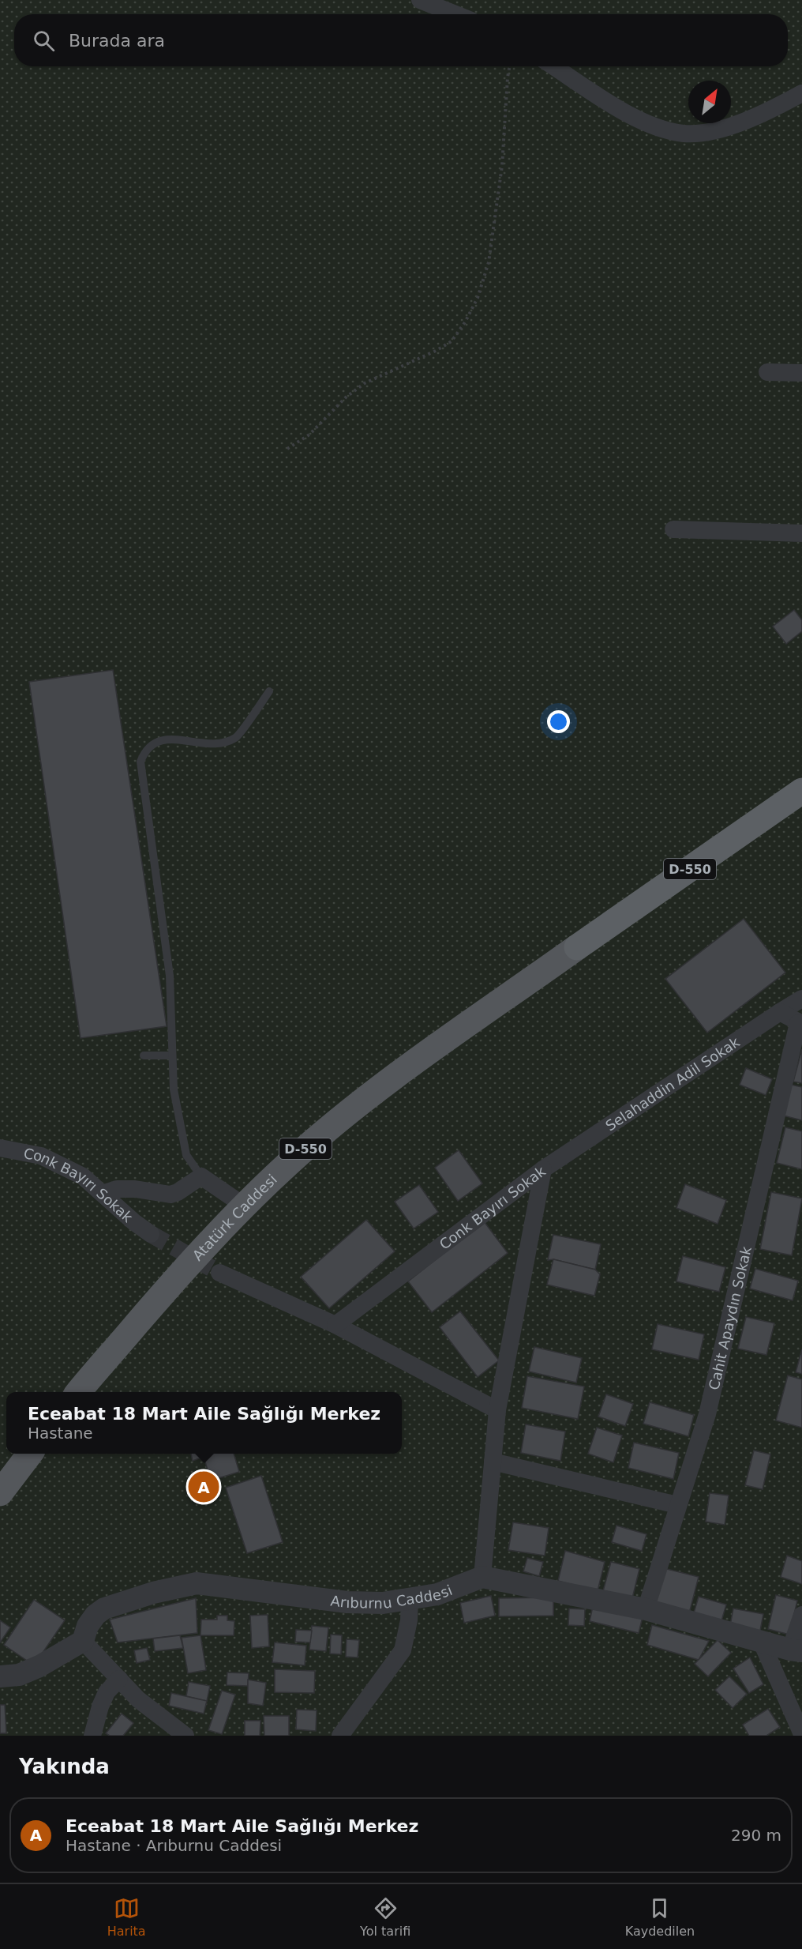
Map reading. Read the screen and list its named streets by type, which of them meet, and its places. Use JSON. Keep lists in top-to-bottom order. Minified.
{"streets":{"highway":["D-550"],"main road":["Atatürk Caddesi"],"street":["Selahaddin Adil Sokak","Conk Bayırı Sokak","Cahit Apaydın Sokak","Arıburnu Caddesi"]},"crossings":[["D-550","Atatürk Caddesi"],["Selahaddin Adil Sokak","Conk Bayırı Sokak"],["Conk Bayırı Sokak","Arıburnu Caddesi"]],"north":"top right","page":{"search":"Burada ara","popup":["Eceabat 18 Mart Aile Sağlığı Merkez","Hastane"],"pins":"A","heading":"Yakında","list":[{"mark":"A","name":"Eceabat 18 Mart Aile Sağlığı Merkez","note":"Hastane · Arıburnu Caddesi","value":"290 m"}],"nav":["Harita","Yol tarifi","Kaydedilen"]}}
